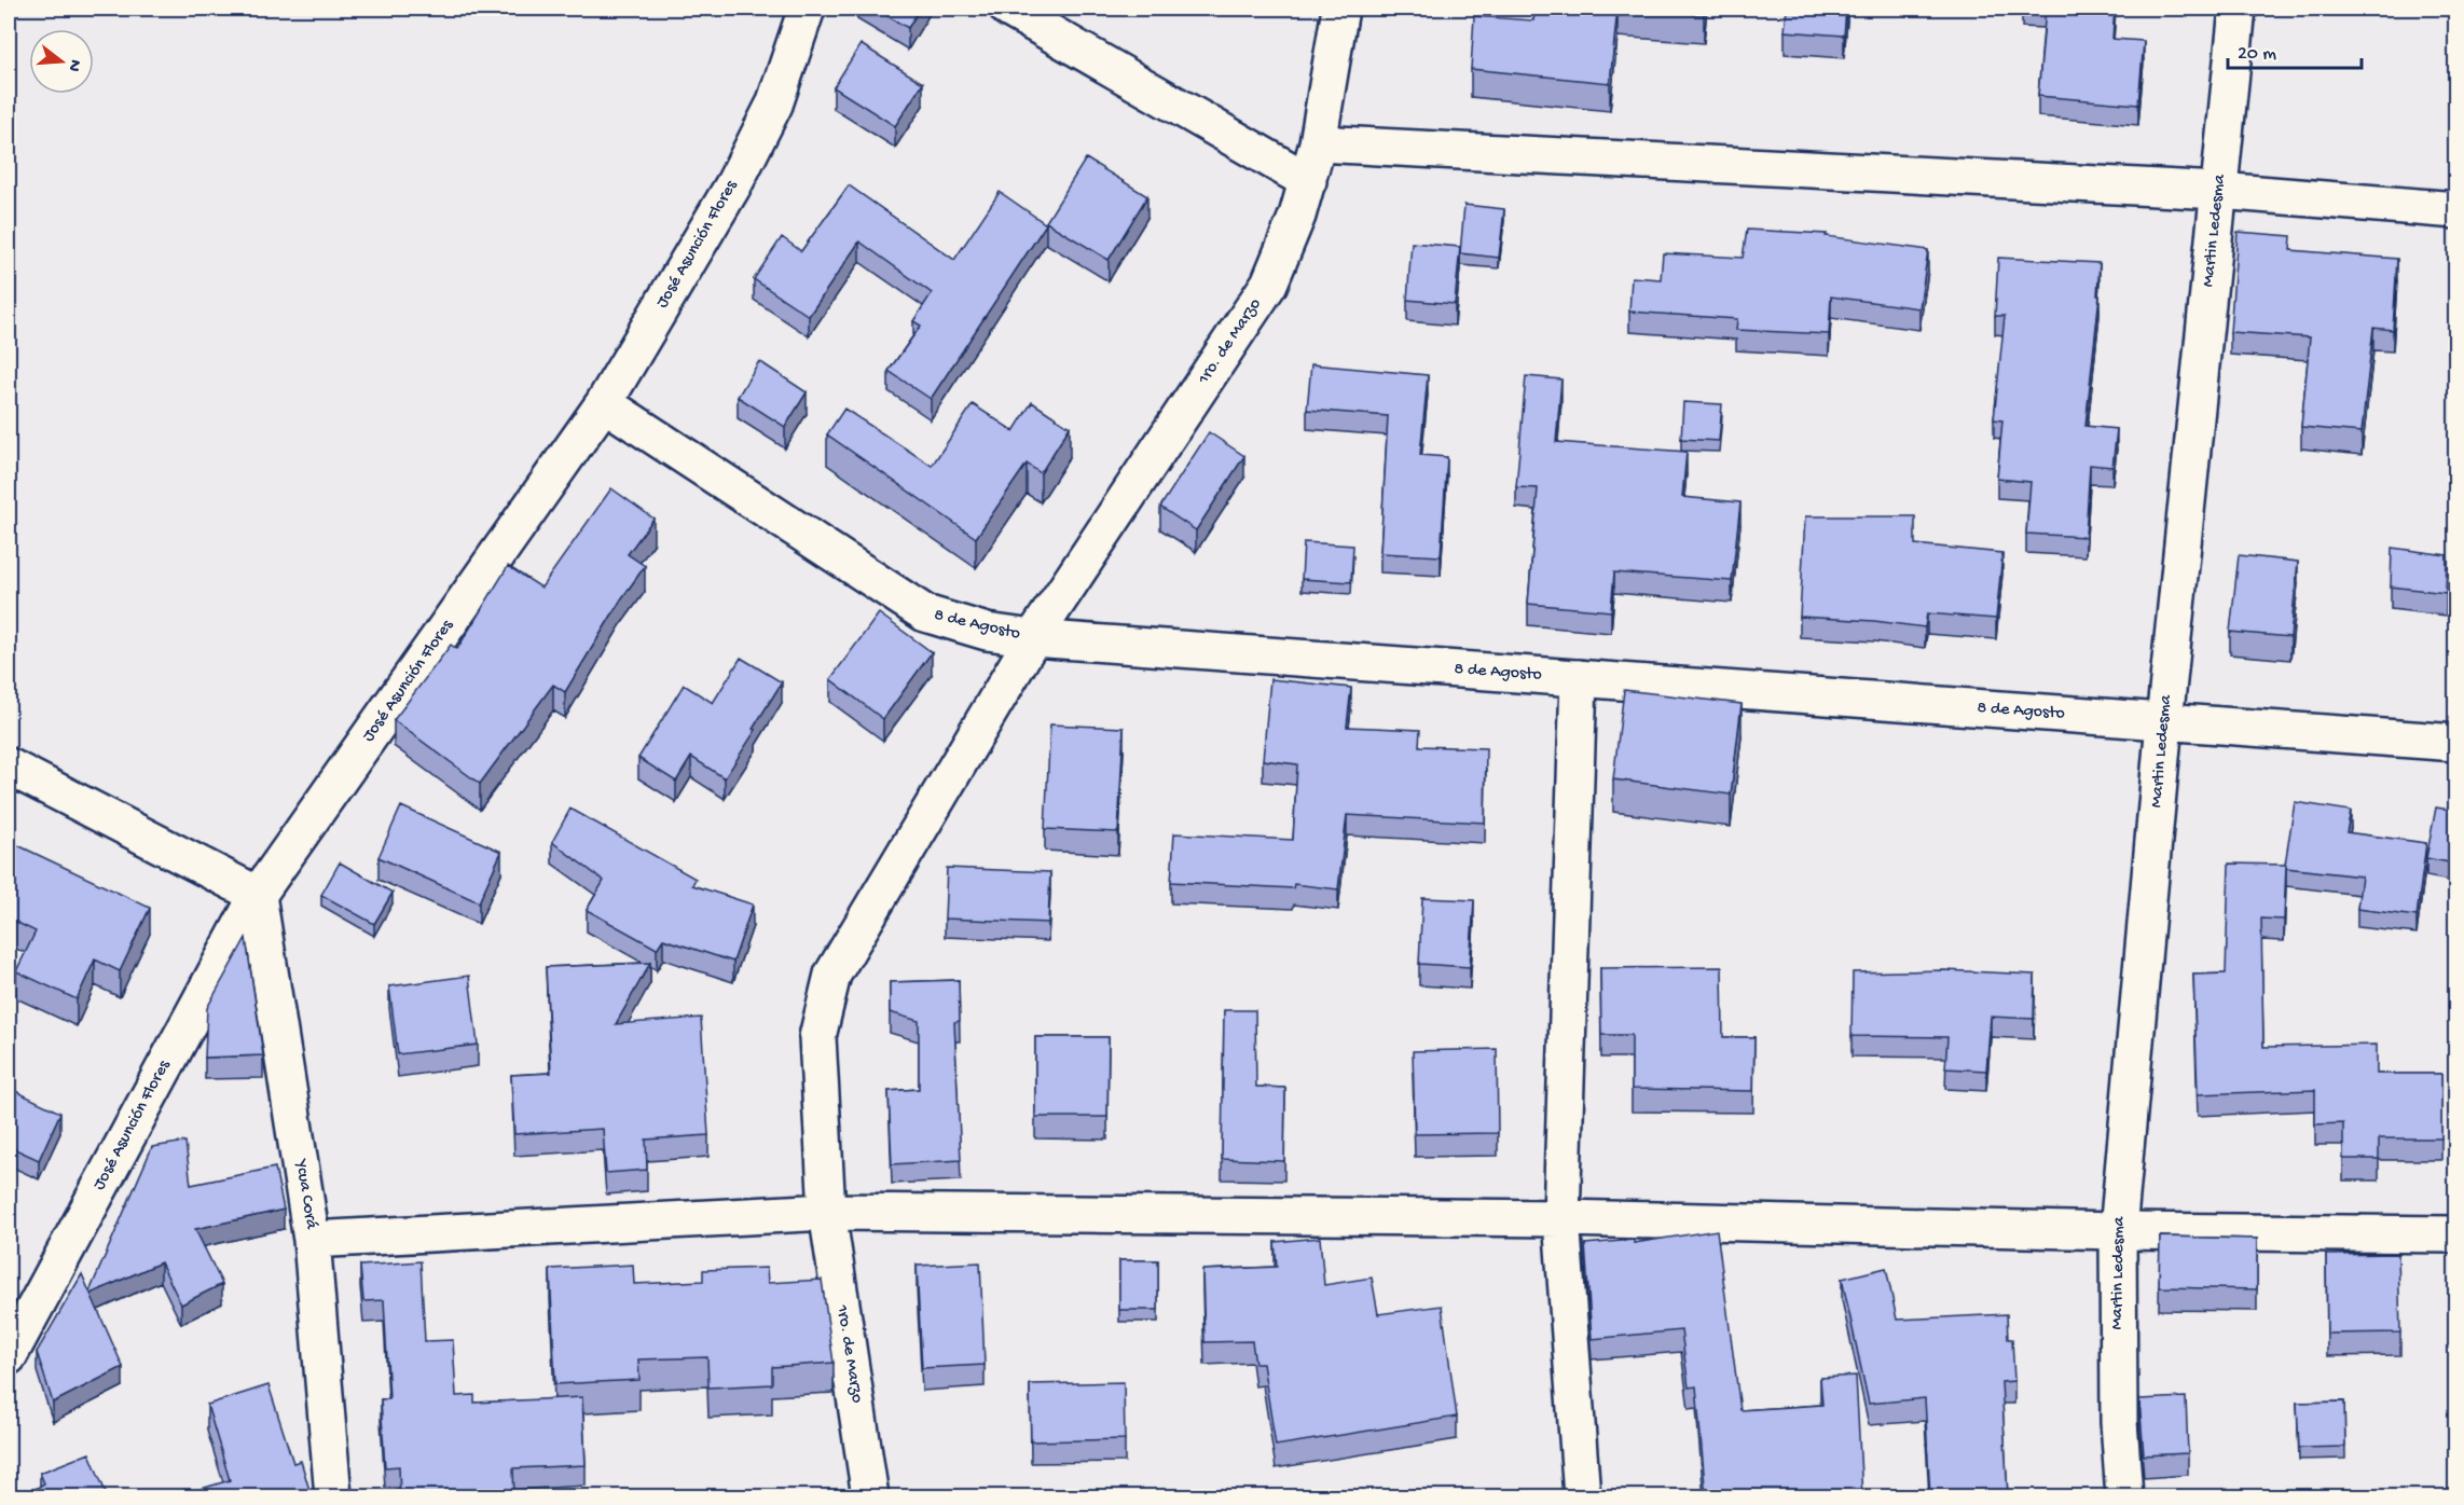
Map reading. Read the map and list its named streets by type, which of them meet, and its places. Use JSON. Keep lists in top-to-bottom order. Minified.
{"streets":{"street":["Martin Ledesma","José Asunción Flores","1ro. de Marzo","8 de Agosto","Ycua Corá"]},"crossings":[["Martin Ledesma","8 de Agosto"],["José Asunción Flores","8 de Agosto"],["José Asunción Flores","Ycua Corá"],["1ro. de Marzo","8 de Agosto"]],"scale_bar":"20 m","north":"right"}
